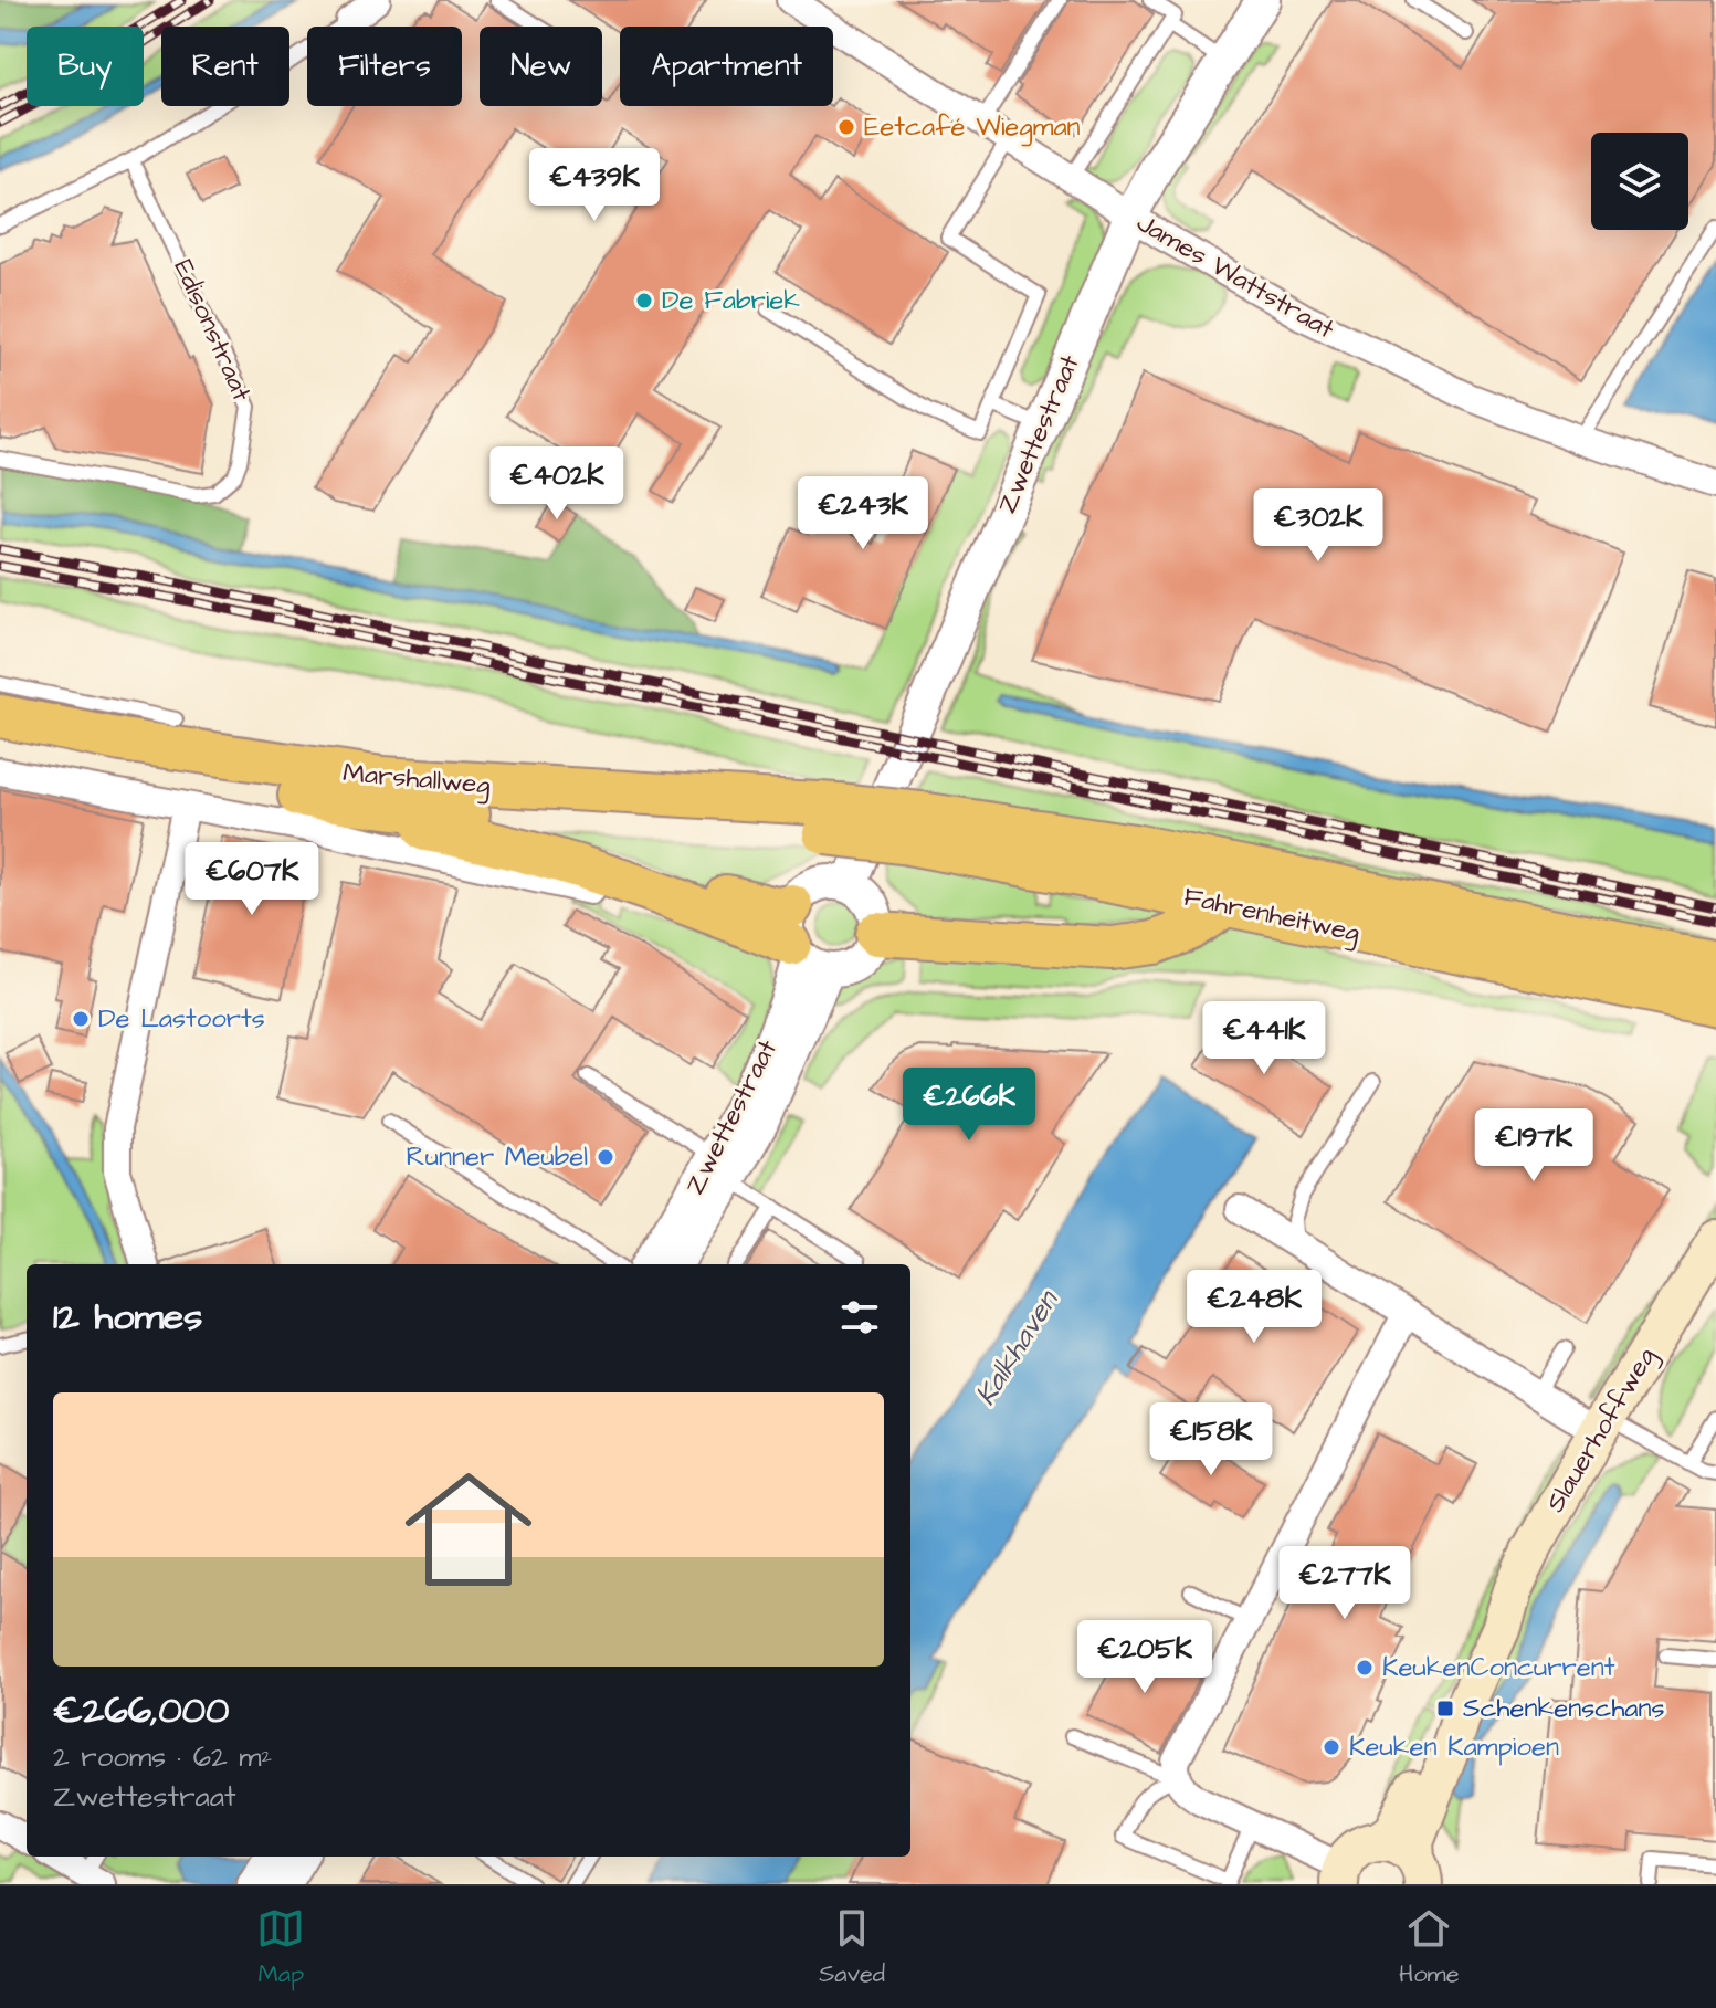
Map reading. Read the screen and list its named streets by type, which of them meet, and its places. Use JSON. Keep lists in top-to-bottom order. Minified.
{"streets":{"main road":["Marshallweg","Fahrenheitweg","Slauerhoffweg"],"street":["James Wattstraat","Zwettestraat"],"lane":["Edisonstraat"]},"crossings":[["James Wattstraat","Zwettestraat"],["Marshallweg","Fahrenheitweg"]],"water":["Kalkhaven"],"places":{"other":["Eetcafé Wiegman","De Fabriek","De Lastoorts","Runner Meubel","KeukenConcurrent","Keuken Kampioen"],"transit":["Schenkenschans"]},"page":{"chip":["Buy","Rent","Filters","New","Apartment"],"price":["€439K","€402K","€243K","€302K","€607K","€441K","€266K","€197K","€248K","€158K","€277K","€205K"],"heading":"12 homes","list":[{"name":"€266,000","note":"2 rooms · 62 m² · Zwettestraat"}],"tabs":["Map","Saved","Home"]}}
